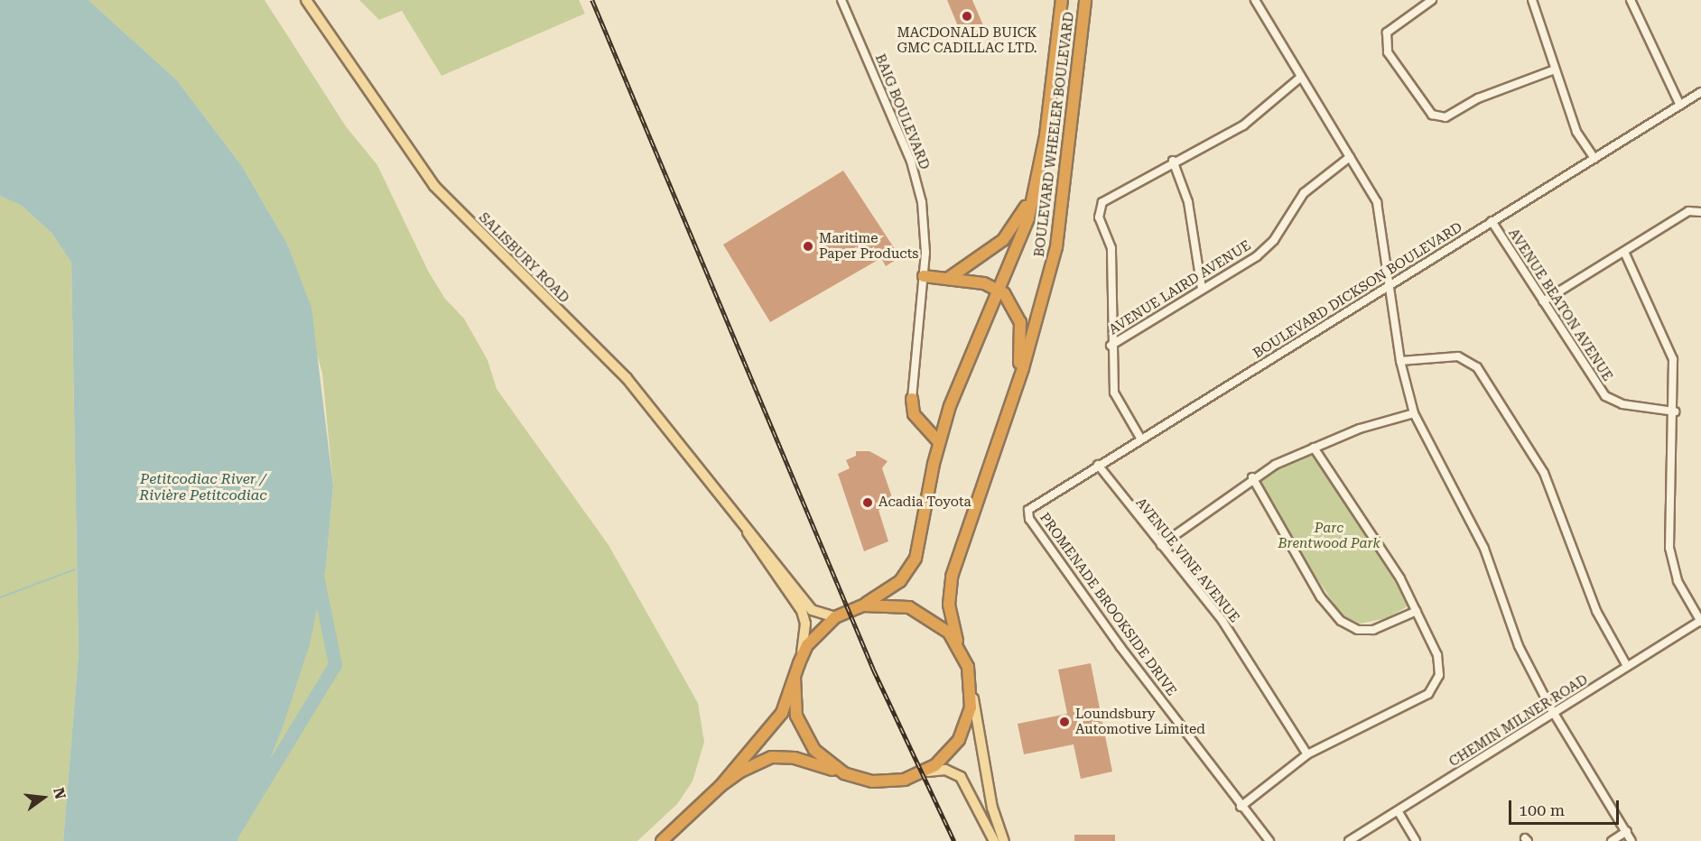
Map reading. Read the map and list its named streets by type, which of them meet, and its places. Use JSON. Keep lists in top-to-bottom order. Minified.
{"streets":{"highway":["BOULEVARD WHEELER BOULEVARD"],"main road":["SALISBURY ROAD"],"street":["BAIG BOULEVARD","AVENUE LAIRD AVENUE","BOULEVARD DICKSON BOULEVARD","AVENUE BEATON AVENUE","AVENUE VINE AVENUE","PROMENADE BROOKSIDE DRIVE","CHEMIN MILNER ROAD"]},"crossings":[["BOULEVARD WHEELER BOULEVARD","SALISBURY ROAD"],["BOULEVARD DICKSON BOULEVARD","AVENUE BEATON AVENUE"],["BOULEVARD DICKSON BOULEVARD","AVENUE VINE AVENUE"],["BOULEVARD DICKSON BOULEVARD","PROMENADE BROOKSIDE DRIVE"]],"water":["Petitcodiac River / Rivière Petitcodiac"],"parks":["Parc Brentwood Park"],"places":["MACDONALD BUICK GMC CADILLAC LTD.","Maritime Paper Products","Acadia Toyota","Loundsbury Automotive Limited"],"scale_bar":"100 m","north":"right"}
